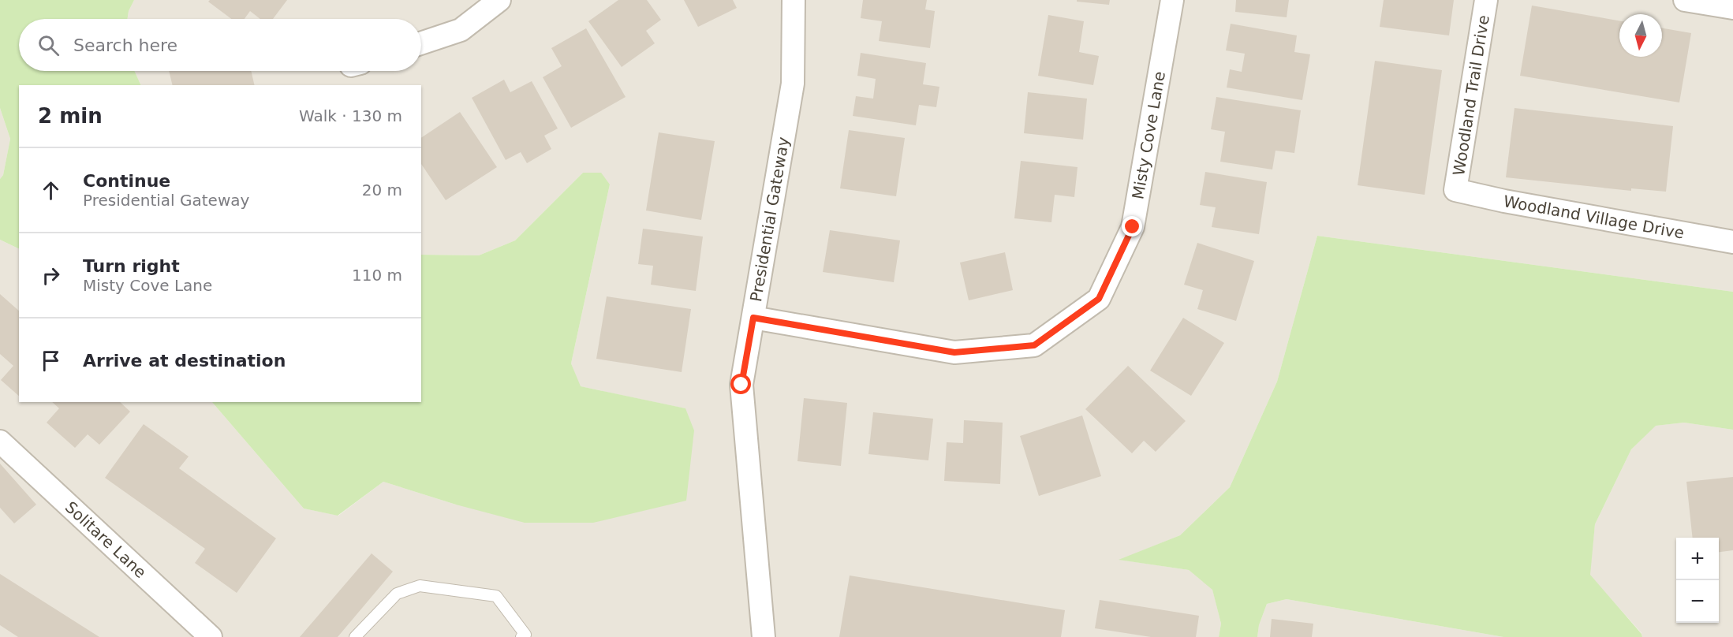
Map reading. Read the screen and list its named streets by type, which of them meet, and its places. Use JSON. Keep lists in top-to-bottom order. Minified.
{"streets":{"street":["Woodland Trail Drive","Misty Cove Lane","Woodland Village Drive","Presidential Gateway","Solitare Lane"]},"crossings":[["Woodland Trail Drive","Woodland Village Drive"],["Misty Cove Lane","Presidential Gateway"]],"north":"bottom","page":{"search":"Search here","heading":["2 min","Walk · 130 m"],"list":[["Continue","Presidential Gateway","20 m"],["Turn right","Misty Cove Lane","110 m"],"Arrive at destination"],"map_buttons":["+","−"]}}
